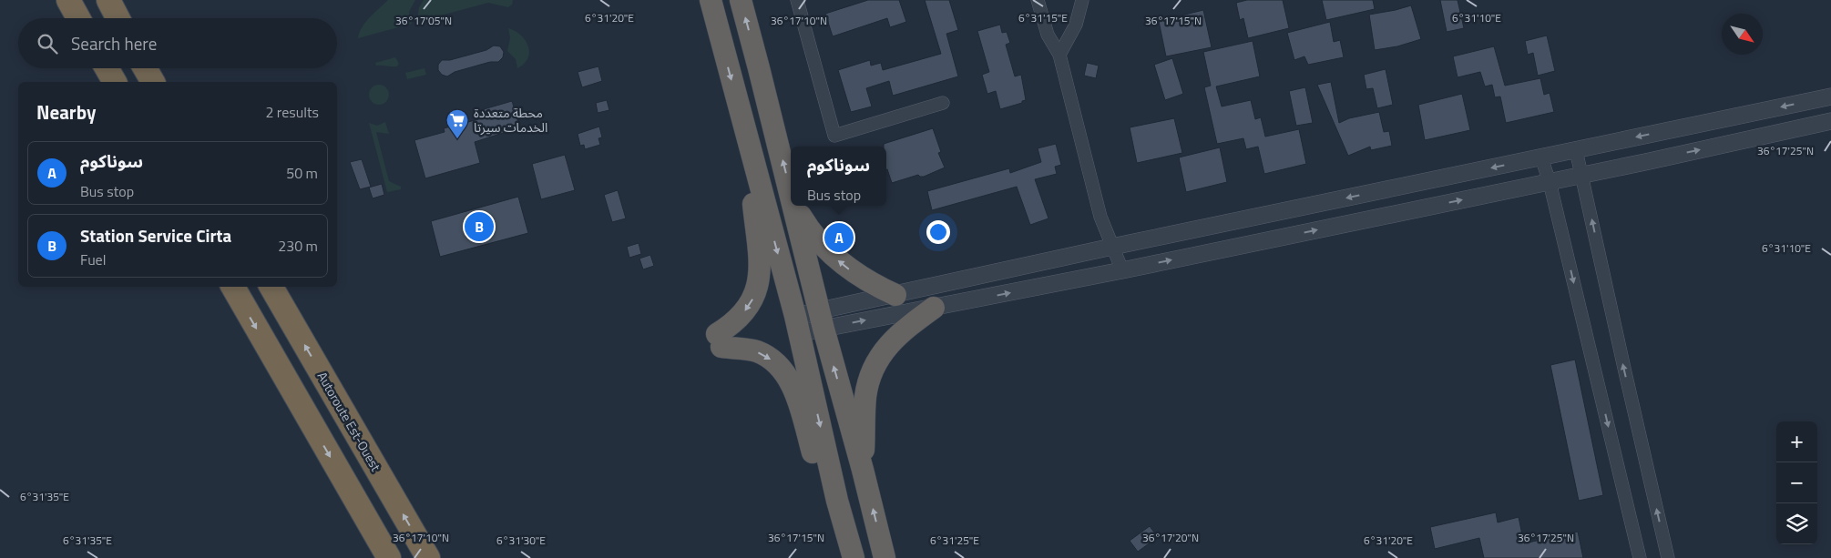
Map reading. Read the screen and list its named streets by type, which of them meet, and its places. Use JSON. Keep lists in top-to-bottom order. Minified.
{"streets":{"highway":["Autoroute Est-Ouest"]},"places":{"supermarket":["محطة متعددة الخدمات سيرتا"]},"north":"bottom right","page":{"search":"Search here","heading":["Nearby","2 results"],"list":[{"mark":"A","name":"سوناكوم","note":"Bus stop","value":"50 m"},{"mark":"B","name":"Station Service Cirta","note":"Fuel","value":"230 m"}],"popup":["سوناكوم","Bus stop"],"pins":["B","A"],"map_buttons":["+","−"]},"coordinates":["6°31'20\"E","6°31'15\"E","6°31'10\"E","36°17'05\"N","36°17'10\"N","36°17'15\"N","36°17'25\"N","6°31'35\"E","36°17'20\"N","6°31'30\"E","6°31'25\"E"]}
